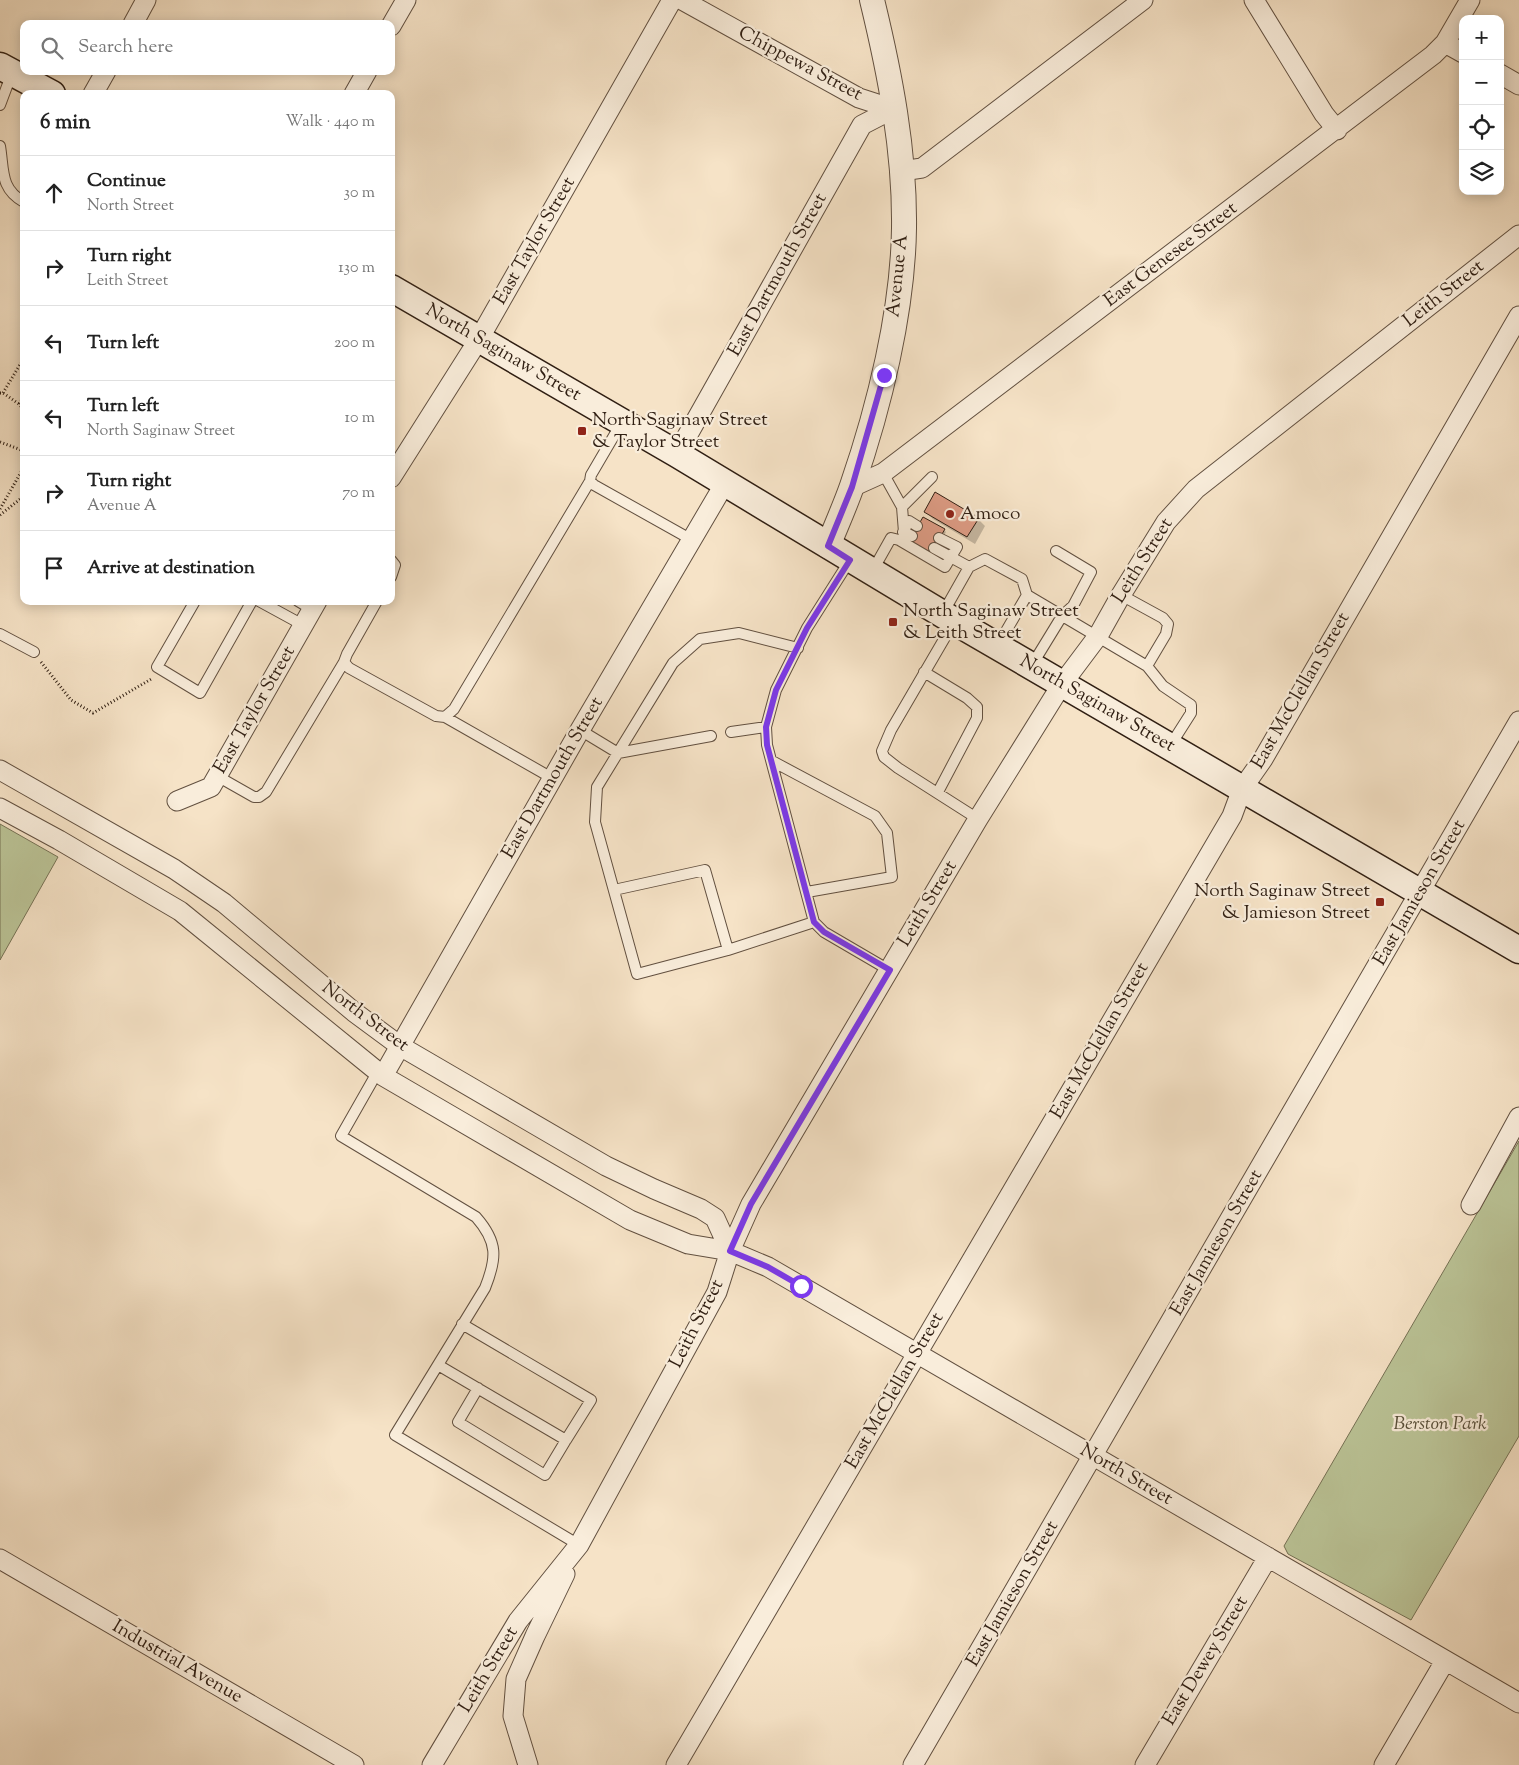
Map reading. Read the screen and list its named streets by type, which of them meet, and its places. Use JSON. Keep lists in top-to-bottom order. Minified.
{"streets":{"main road":["North Saginaw Street"],"street":["Chippewa Street","East Taylor Street","East Genesee Street","East Dartmouth Street","Avenue A","Leith Street","East McClellan Street","East Jamieson Street","North Street","East Dewey Street","Industrial Avenue"]},"crossings":[["Chippewa Street","East Dartmouth Street"],["Chippewa Street","Avenue A"],["East Taylor Street","North Saginaw Street"],["East Genesee Street","Avenue A"],["East Dartmouth Street","Avenue A"],["East Dartmouth Street","North Saginaw Street"],["East Dartmouth Street","North Street"],["Avenue A","North Saginaw Street"],["Leith Street","North Saginaw Street"],["Leith Street","North Street"],["North Saginaw Street","East McClellan Street"],["North Saginaw Street","East Jamieson Street"],["East McClellan Street","North Street"],["East Jamieson Street","North Street"],["North Street","East Dewey Street"]],"parks":["Berston Park"],"places":{"transit":["North Saginaw Street & Taylor Street","North Saginaw Street & Leith Street","North Saginaw Street & Jamieson Street"],"other":["Amoco"]},"page":{"map_buttons":["+","−"],"search":"Search here","heading":["6 min","Walk · 440 m"],"list":[["Continue","North Street","30 m"],["Turn right","Leith Street","130 m"],["Turn left","200 m"],["Turn left","North Saginaw Street","10 m"],["Turn right","Avenue A","70 m"],"Arrive at destination"]}}
